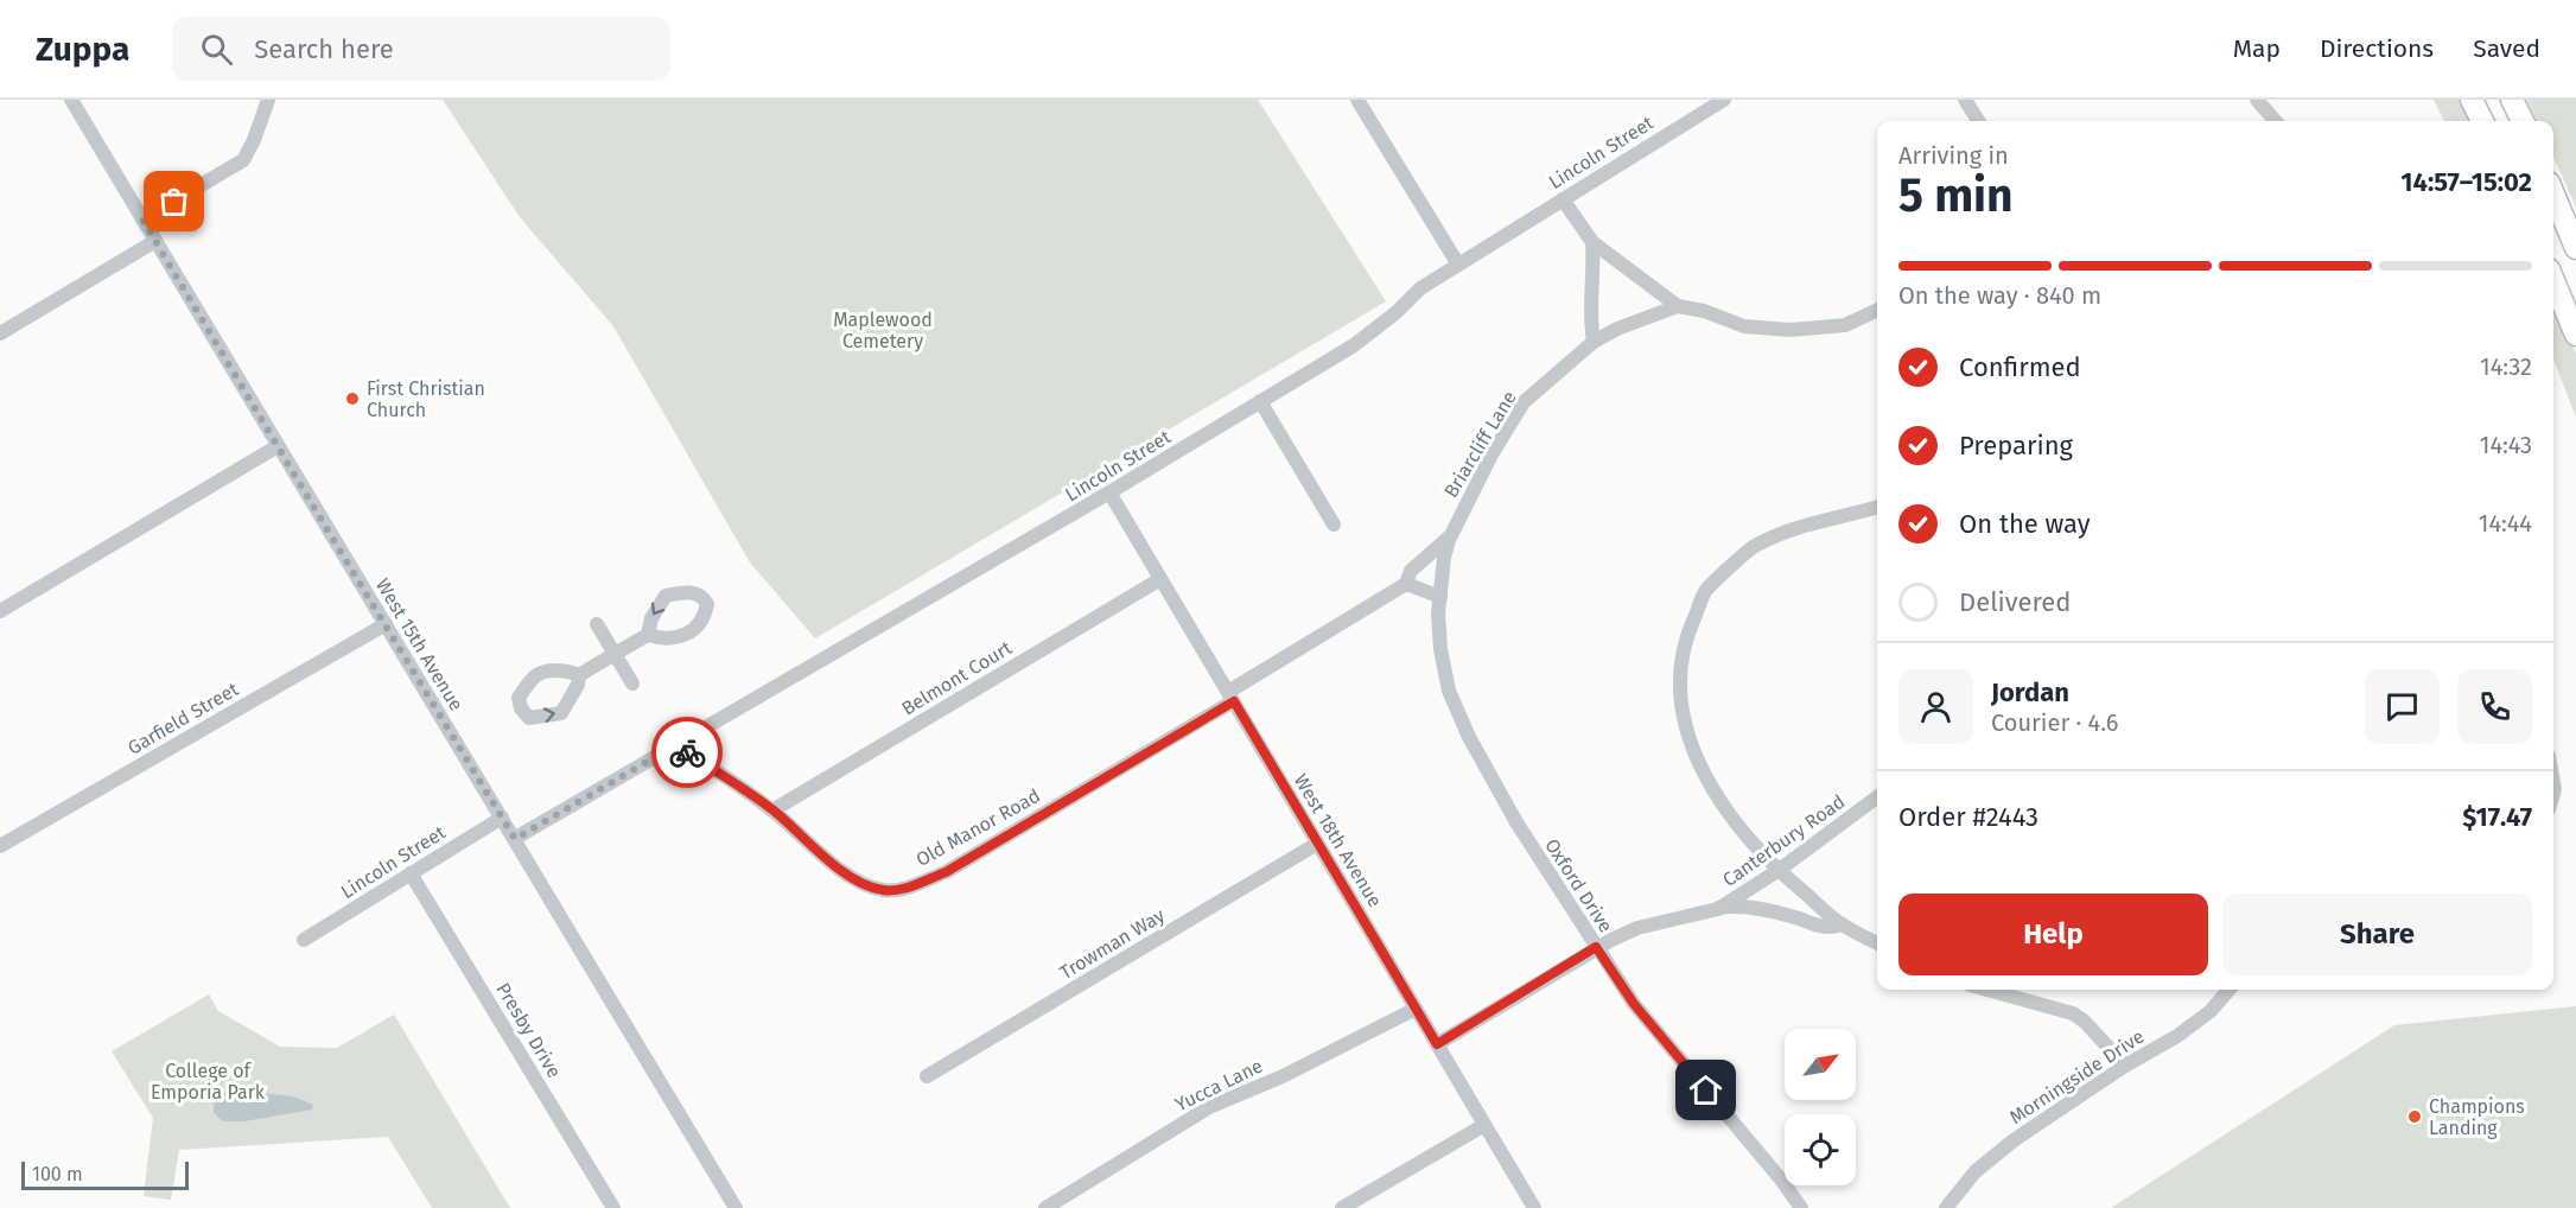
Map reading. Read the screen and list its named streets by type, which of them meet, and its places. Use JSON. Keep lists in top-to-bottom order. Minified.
{"streets":{"street":["Lincoln Street","Briarcliff Lane","West 15th Avenue","Belmont Court","Garfield Street","Old Manor Road","West 18th Avenue","Canterbury Road","Oxford Drive","Trowman Way","Presby Drive","Morningside Drive","Yucca Lane"]},"crossings":[["Lincoln Street","West 15th Avenue"],["Lincoln Street","Old Manor Road"],["Lincoln Street","West 18th Avenue"],["Lincoln Street","Presby Drive"],["Briarcliff Lane","Old Manor Road"],["Briarcliff Lane","West 18th Avenue"],["Briarcliff Lane","Oxford Drive"],["West 15th Avenue","Garfield Street"],["Belmont Court","Old Manor Road"],["Belmont Court","West 18th Avenue"],["Old Manor Road","West 18th Avenue"],["West 18th Avenue","Canterbury Road"],["West 18th Avenue","Trowman Way"],["West 18th Avenue","Yucca Lane"],["Canterbury Road","Oxford Drive"]],"parks":["Maplewood Cemetery","College of Emporia Park"],"places":["First Christian Church","Champions Landing"],"scale_bar":"100 m","north":"top right","page":{"header":"Zuppa","search":"Search here","nav":["Map","Directions","Saved"],"heading":["5 min","Arriving in","14:57–15:02"],"panel":["Jordan","Courier · 4.6","Order #2443","$17.47"],"bar":"On the way · 840 m","list":[["Confirmed","14:32"],["Preparing","14:43"],["On the way","14:44"],"Delivered"],"buttons":["Help","Share"],"scale":"100 m"}}
